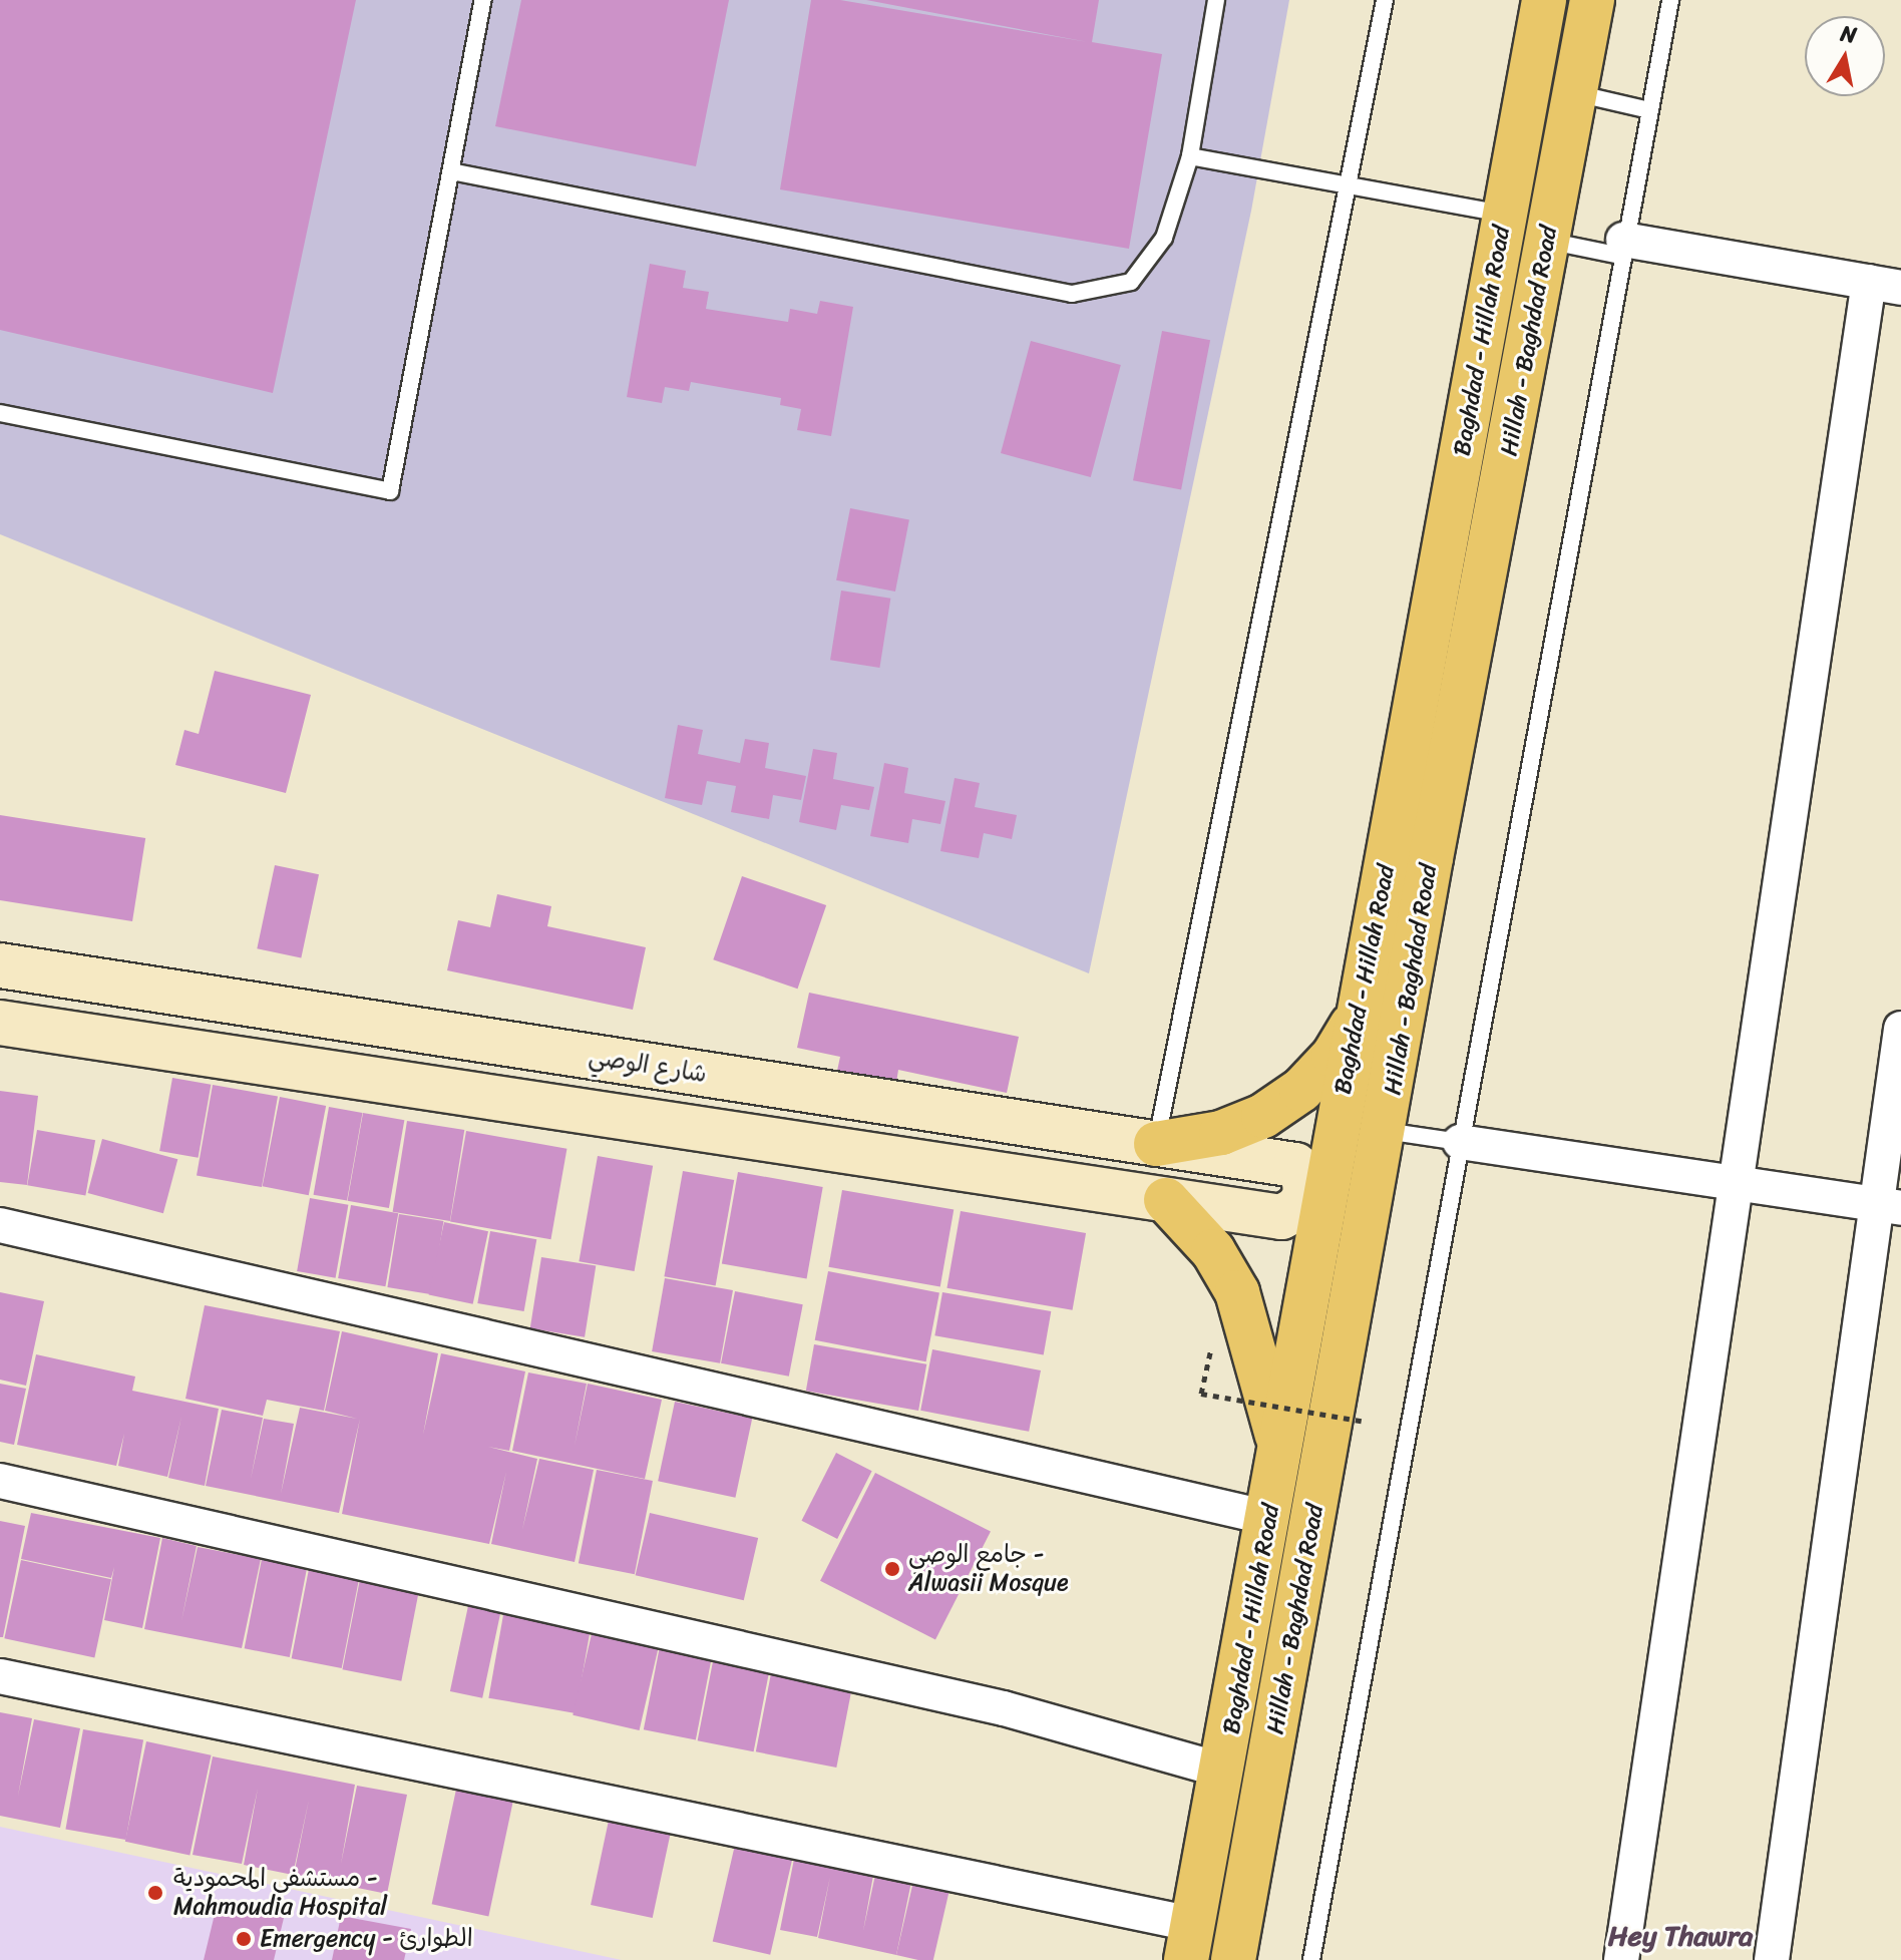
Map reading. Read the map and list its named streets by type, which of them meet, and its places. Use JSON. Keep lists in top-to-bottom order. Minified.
{"streets":{"main road":["Baghdad - Hillah Road","Hillah - Baghdad Road"],"street":["شارع الوصي"]},"districts":["Hey Thawra"],"places":["جامع الوصي - Alwasii Mosque","مستشفى المحمودية - Mahmoudia Hospital","Emergency - الطوارئ"],"north":"top"}
